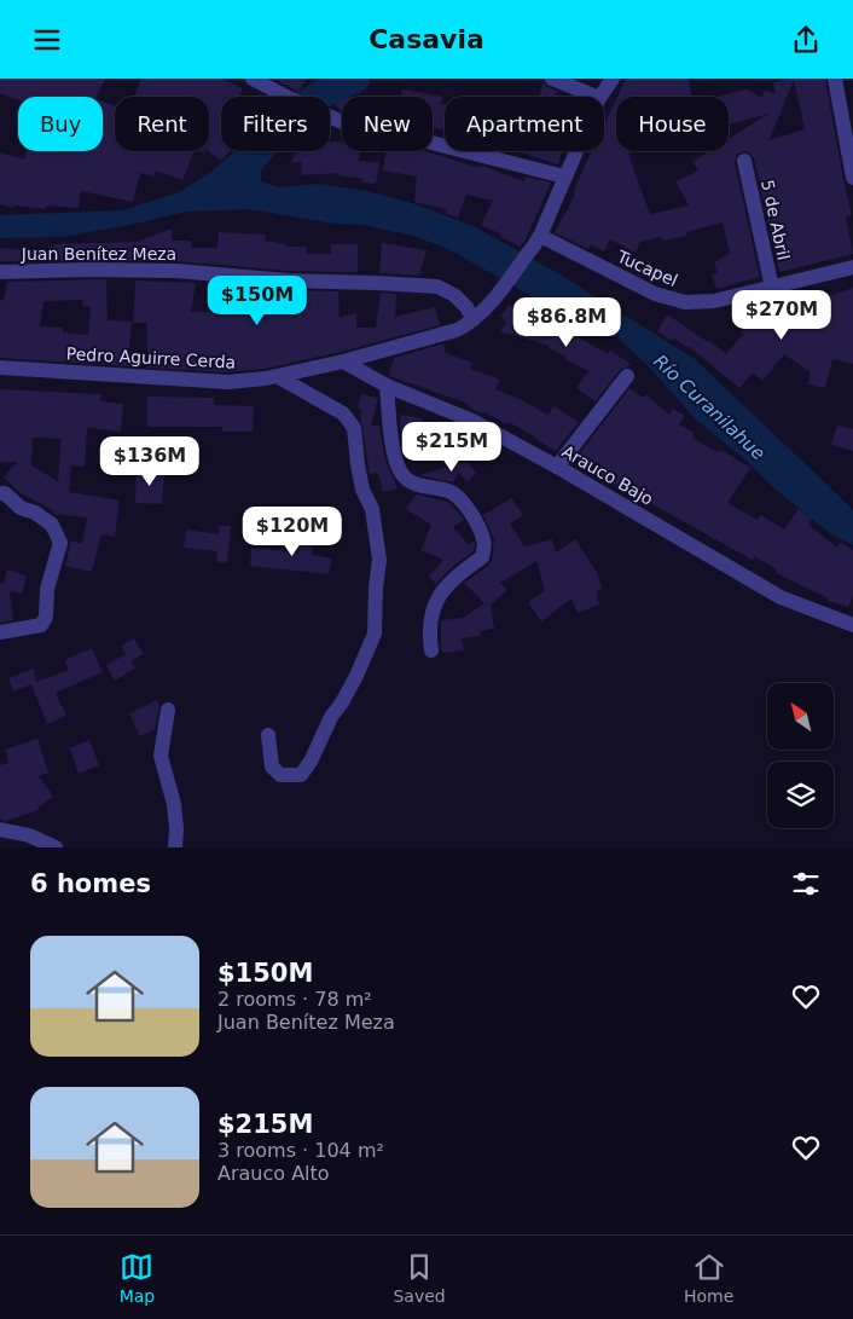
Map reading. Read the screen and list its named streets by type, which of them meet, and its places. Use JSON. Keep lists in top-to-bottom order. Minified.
{"streets":{"street":["5 de Abril","Juan Benítez Meza","Tucapel","Pedro Aguirre Cerda","Arauco Bajo"]},"crossings":[["5 de Abril","Tucapel"],["Juan Benítez Meza","Pedro Aguirre Cerda"],["Tucapel","Pedro Aguirre Cerda"],["Pedro Aguirre Cerda","Arauco Bajo"]],"water":["Río Curanilahue"],"north":"top left","page":{"header":"Casavia","chip":["Buy","Rent","Filters","New","Apartment","House"],"price":["$150M","$270M","$86.8M","$215M","$136M","$120M"],"heading":"6 homes","list":[{"name":"$150M","note":"2 rooms · 78 m² · Juan Benítez Meza"},{"name":"$215M","note":"3 rooms · 104 m² · Arauco Alto"}],"tabs":["Map","Saved","Home"]}}
